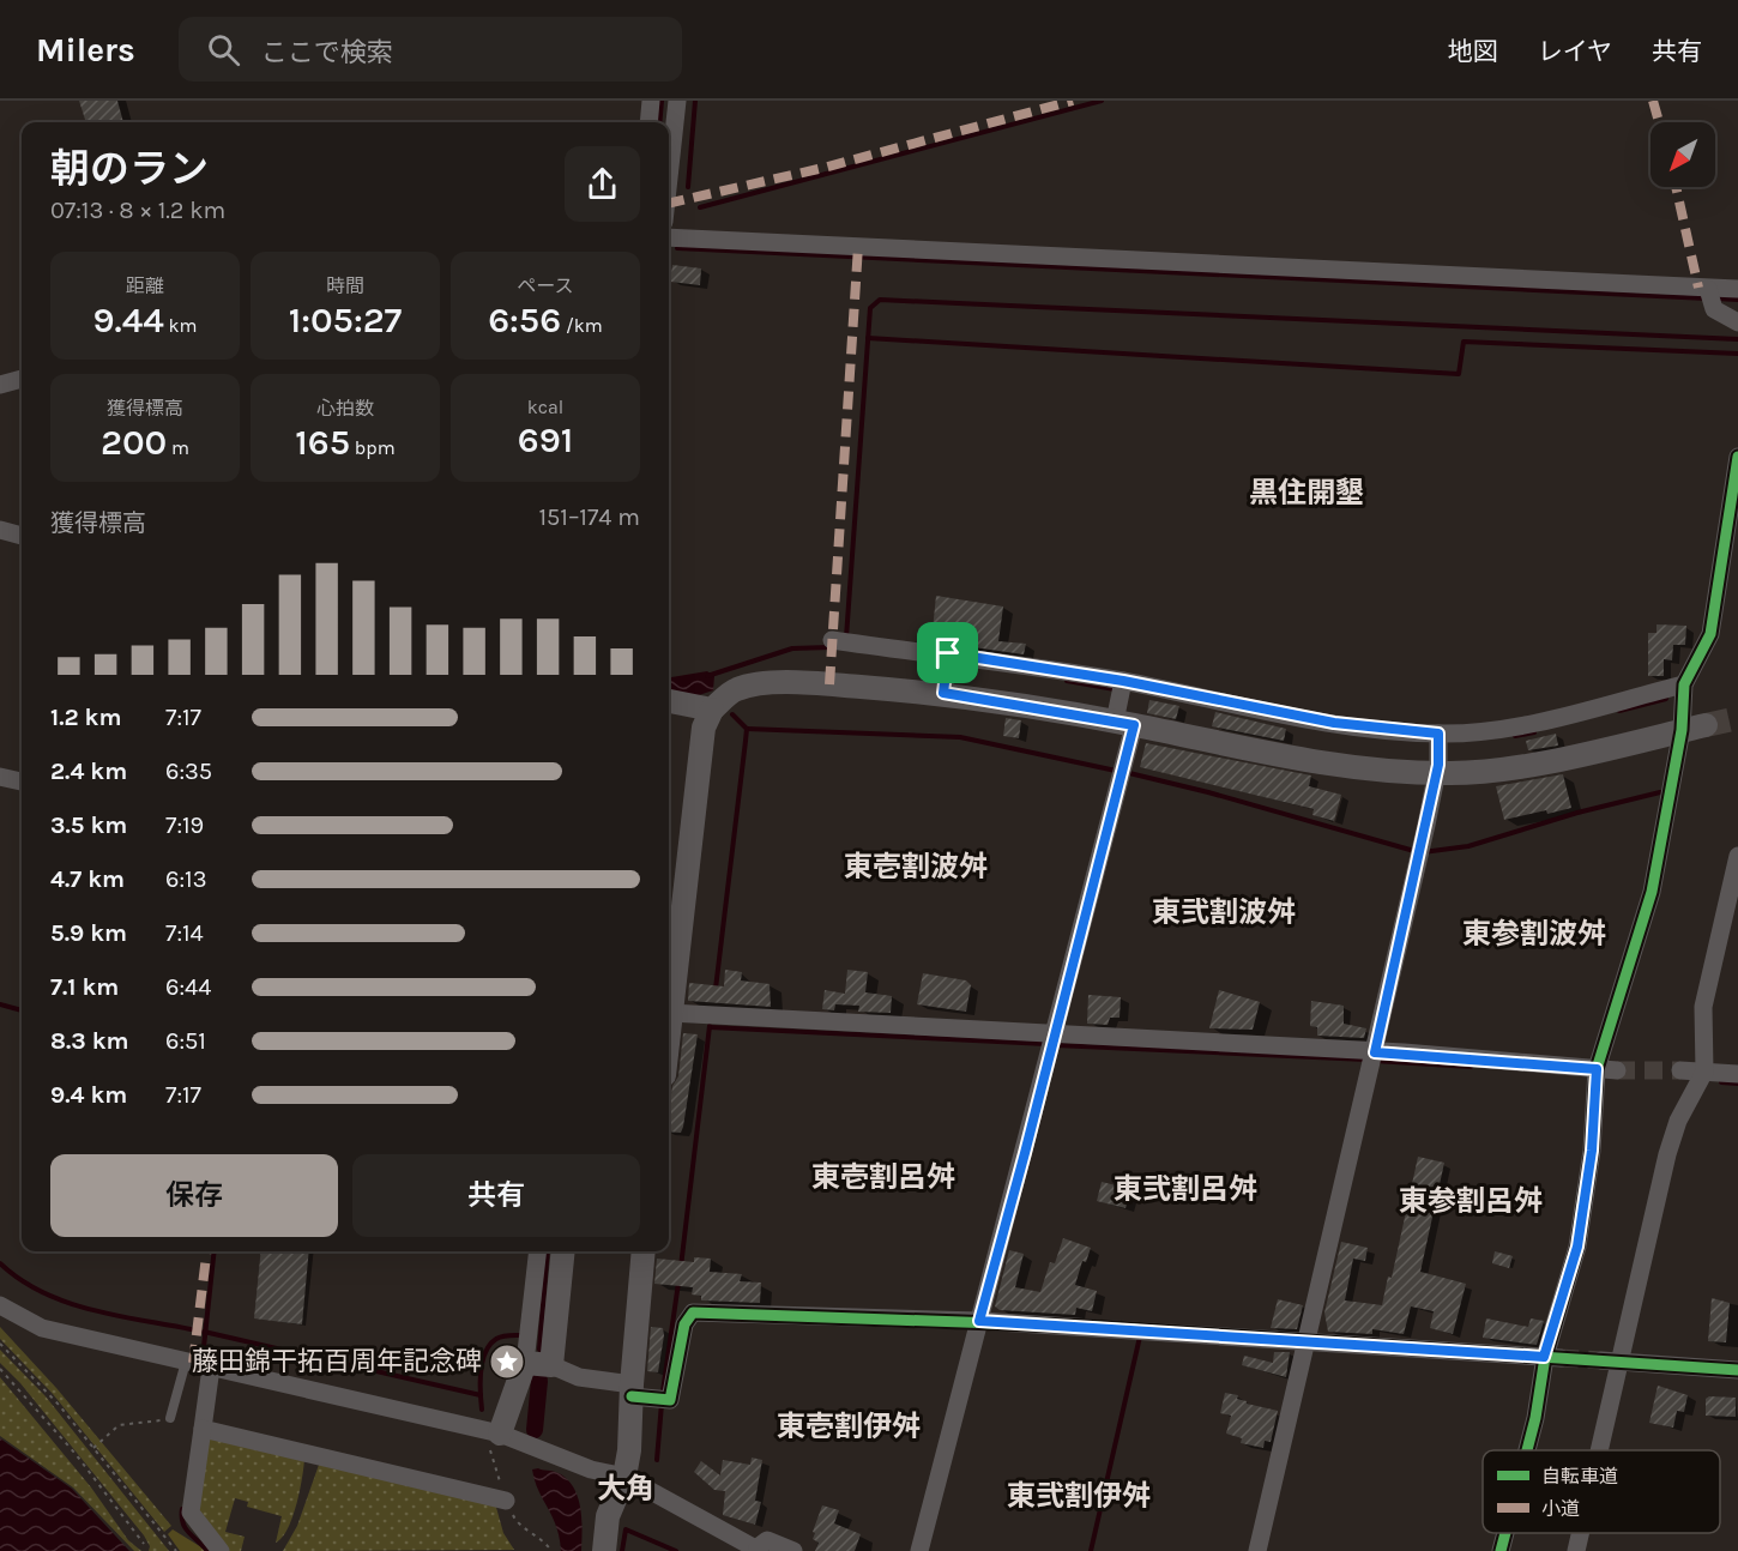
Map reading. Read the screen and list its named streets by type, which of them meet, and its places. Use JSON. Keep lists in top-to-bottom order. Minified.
{"districts":["黒住開墾","東壱割波舛","東弐割波舛","東参割波舛","東壱割呂舛","東弐割呂舛","東参割呂舛","東壱割伊舛","大角","東弐割伊舛"],"places":{"place":["藤田錦干拓百周年記念碑"]},"legend":["自転車道","小道"],"north":"bottom left","page":{"header":"Milers","search":"ここで検索","nav":["地図","レイヤ","共有"],"heading":["朝のラン","07:13 · 8 × 1.2 km"],"stats":[["距離","9.44 km"],["時間","1:05:27"],["ペース","6:56 /km"],["獲得標高","200 m"],["心拍数","165 bpm"],["kcal","691"]],"chart":["獲得標高","151–174 m"],"list":[{"name":"1.2 km","note":"7:17"},{"name":"2.4 km","note":"6:35"},{"name":"3.5 km","note":"7:19"},{"name":"4.7 km","note":"6:13"},{"name":"5.9 km","note":"7:14"},{"name":"7.1 km","note":"6:44"},{"name":"8.3 km","note":"6:51"},{"name":"9.4 km","note":"7:17"}],"buttons":["保存","共有"]}}
